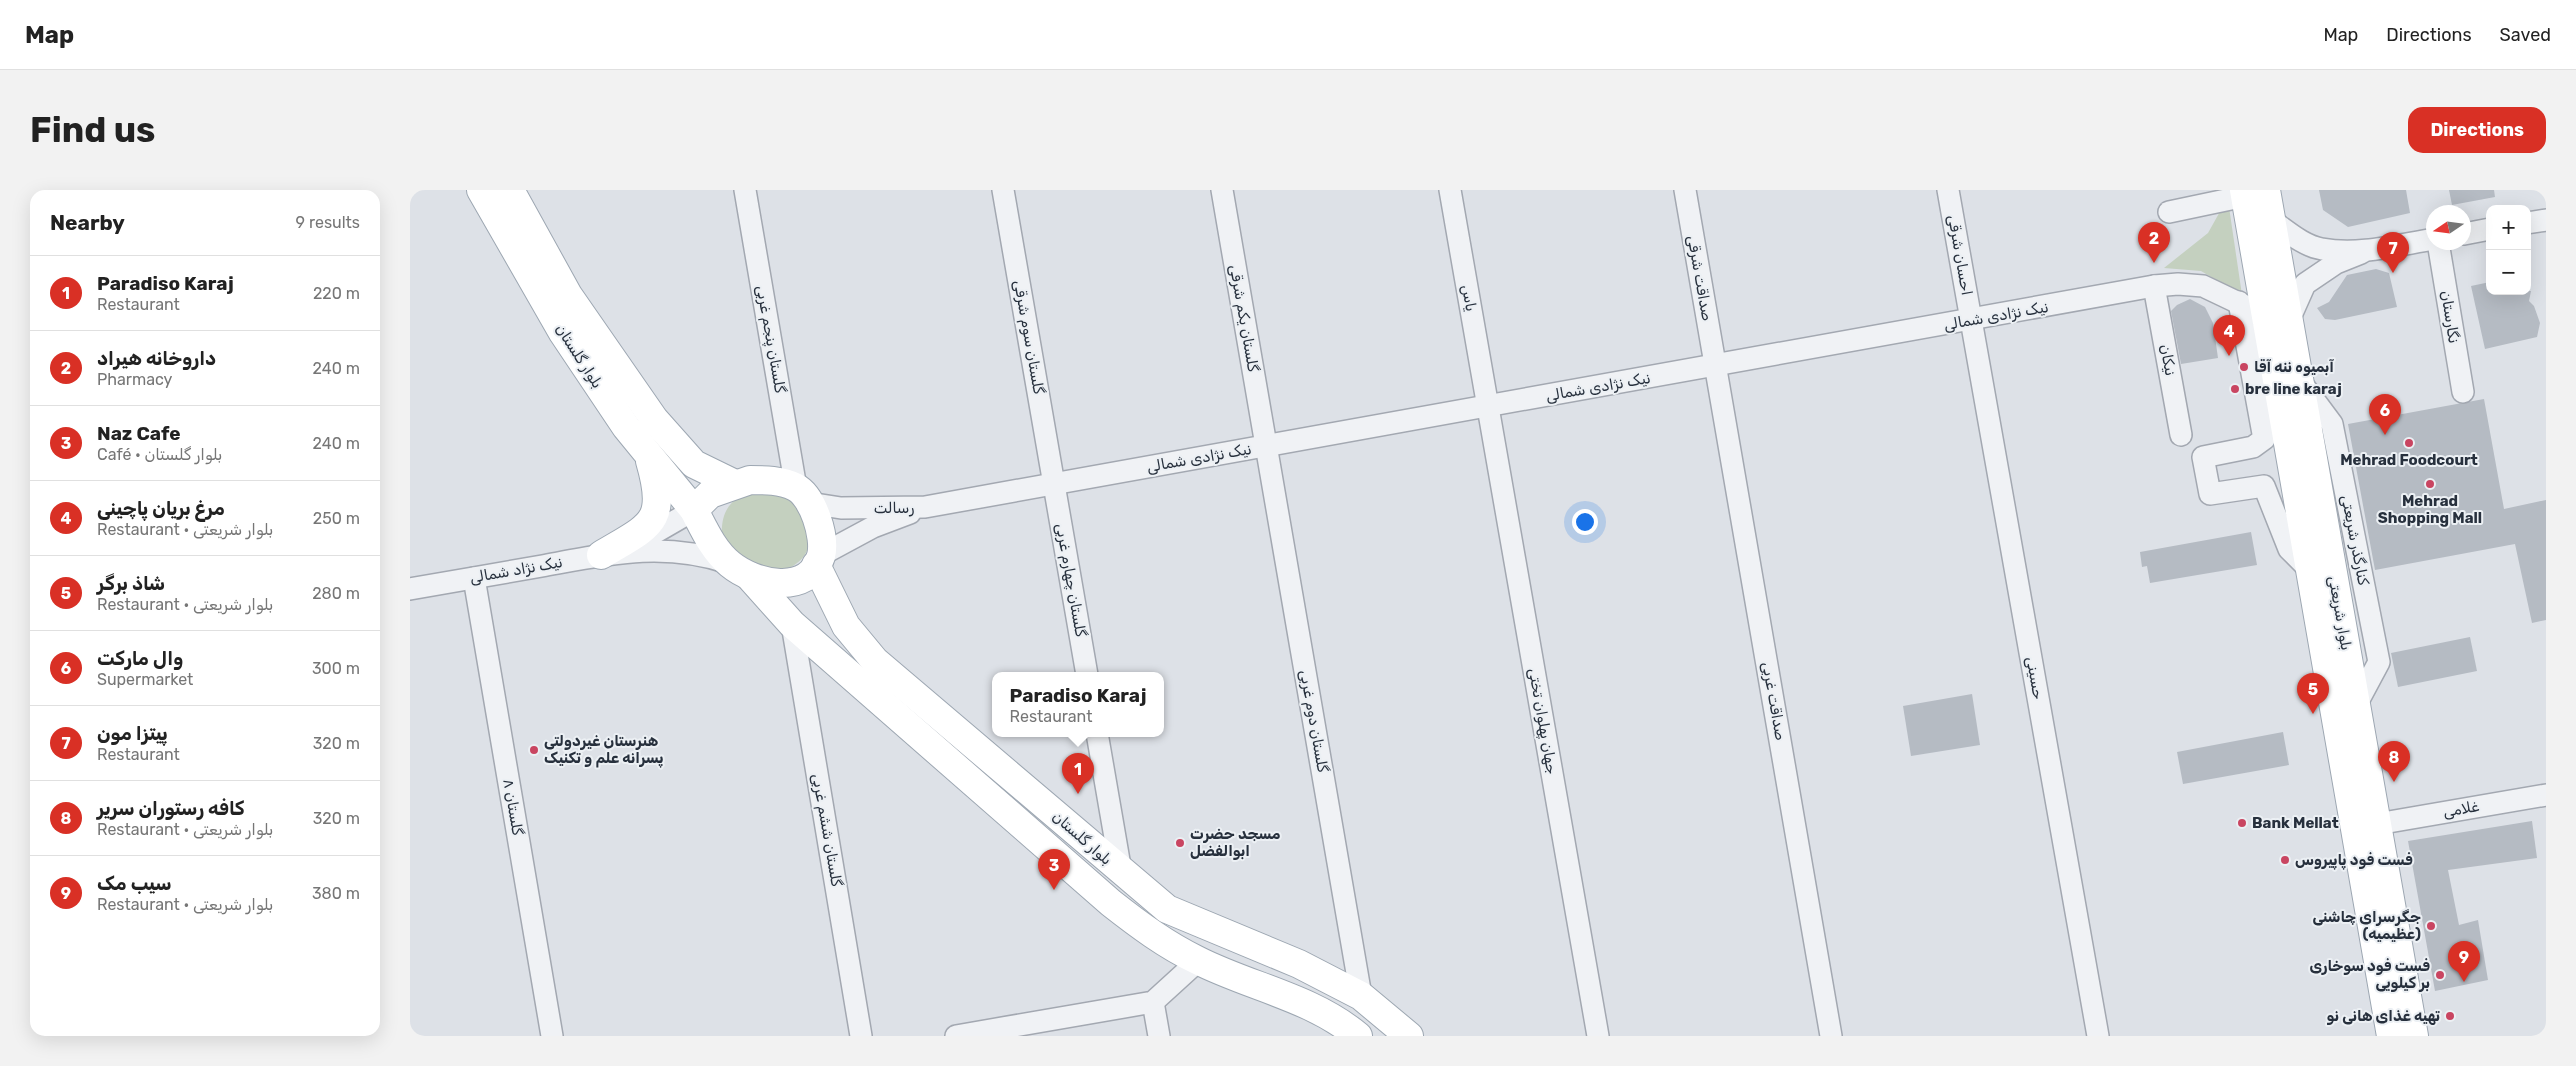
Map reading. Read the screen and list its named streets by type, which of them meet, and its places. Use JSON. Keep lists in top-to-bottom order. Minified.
{"streets":{"main road":["بلوار گلستان","بلوار شریعتی"],"street":["احسان شرقی","صداقت شرقی","یاس","نیک نژادی شمالی","نگارستان","گلستان یکم شرقی","گلستان سوم شرقی","گلستان پنجم غربی","نیکان","رسالت","نیک نژاد شمالی","گلستان چهارم غربی","حسینی","صداقت غربی","گلستان دوم غربی","جهان پهلوان تختی","گلستان ۸","غلامی","گلستان ششم غربی"]},"crossings":[["احسان شرقی","نیک نژادی شمالی"],["احسان شرقی","حسینی"],["صداقت شرقی","نیک نژادی شمالی"],["صداقت شرقی","صداقت غربی"],["یاس","نیک نژادی شمالی"],["یاس","جهان پهلوان تختی"],["نیک نژادی شمالی","گلستان یکم شرقی"],["نیک نژادی شمالی","گلستان سوم شرقی"],["نیک نژادی شمالی","نیکان"],["نیک نژادی شمالی","رسالت"],["نیک نژادی شمالی","گلستان چهارم غربی"],["نیک نژادی شمالی","بلوار شریعتی"],["نیک نژادی شمالی","حسینی"],["نیک نژادی شمالی","صداقت غربی"],["نیک نژادی شمالی","گلستان دوم غربی"],["نیک نژادی شمالی","جهان پهلوان تختی"],["گلستان یکم شرقی","گلستان دوم غربی"],["گلستان سوم شرقی","گلستان چهارم غربی"],["گلستان پنجم غربی","بلوار گلستان"],["گلستان پنجم غربی","رسالت"],["بلوار گلستان","رسالت"],["بلوار گلستان","گلستان دوم غربی"],["بلوار گلستان","گلستان ششم غربی"],["نیک نژاد شمالی","گلستان ۸"],["بلوار شریعتی","غلامی"]],"places":["آبمیوه ننه آقا","bre line karaj","Mehrad Foodcourt","Mehrad Shopping Mall","هنرستان غیردولتی پسرانه علم و تکنیک","Bank Mellat","مسجد حضرت ابوالفضل","فست فود پاپیروس","جگرسرای چاشنی (عظیمیه)","فست فود سوخاری بر کیلویی","تهیه غذای هانی نو"],"north":"left","page":{"header":"Map","nav":["Map","Directions","Saved"],"buttons":"Directions","title":"Find us","heading":["Nearby","9 results"],"map_buttons":["+","−"],"pins":["2","7","4","6","5","8","1","3","9"],"list":[{"mark":"1","name":"Paradiso Karaj","note":"Restaurant","value":"220 m"},{"mark":"2","name":"داروخانه هیراد","note":"Pharmacy","value":"240 m"},{"mark":"3","name":"Naz Cafe","note":"Café · بلوار گلستان","value":"240 m"},{"mark":"4","name":"مرغ بریان پاچینی","note":"Restaurant · بلوار شریعتی","value":"250 m"},{"mark":"5","name":"شاذ برگر","note":"Restaurant · بلوار شریعتی","value":"280 m"},{"mark":"6","name":"وال مارکت","note":"Supermarket","value":"300 m"},{"mark":"7","name":"پیتزا مون","note":"Restaurant","value":"320 m"},{"mark":"8","name":"کافه رستوران سریر","note":"Restaurant · بلوار شریعتی","value":"320 m"},{"mark":"9","name":"سیب مک","note":"Restaurant · بلوار شریعتی","value":"380 m"}],"popup":["Paradiso Karaj","Restaurant"]}}
